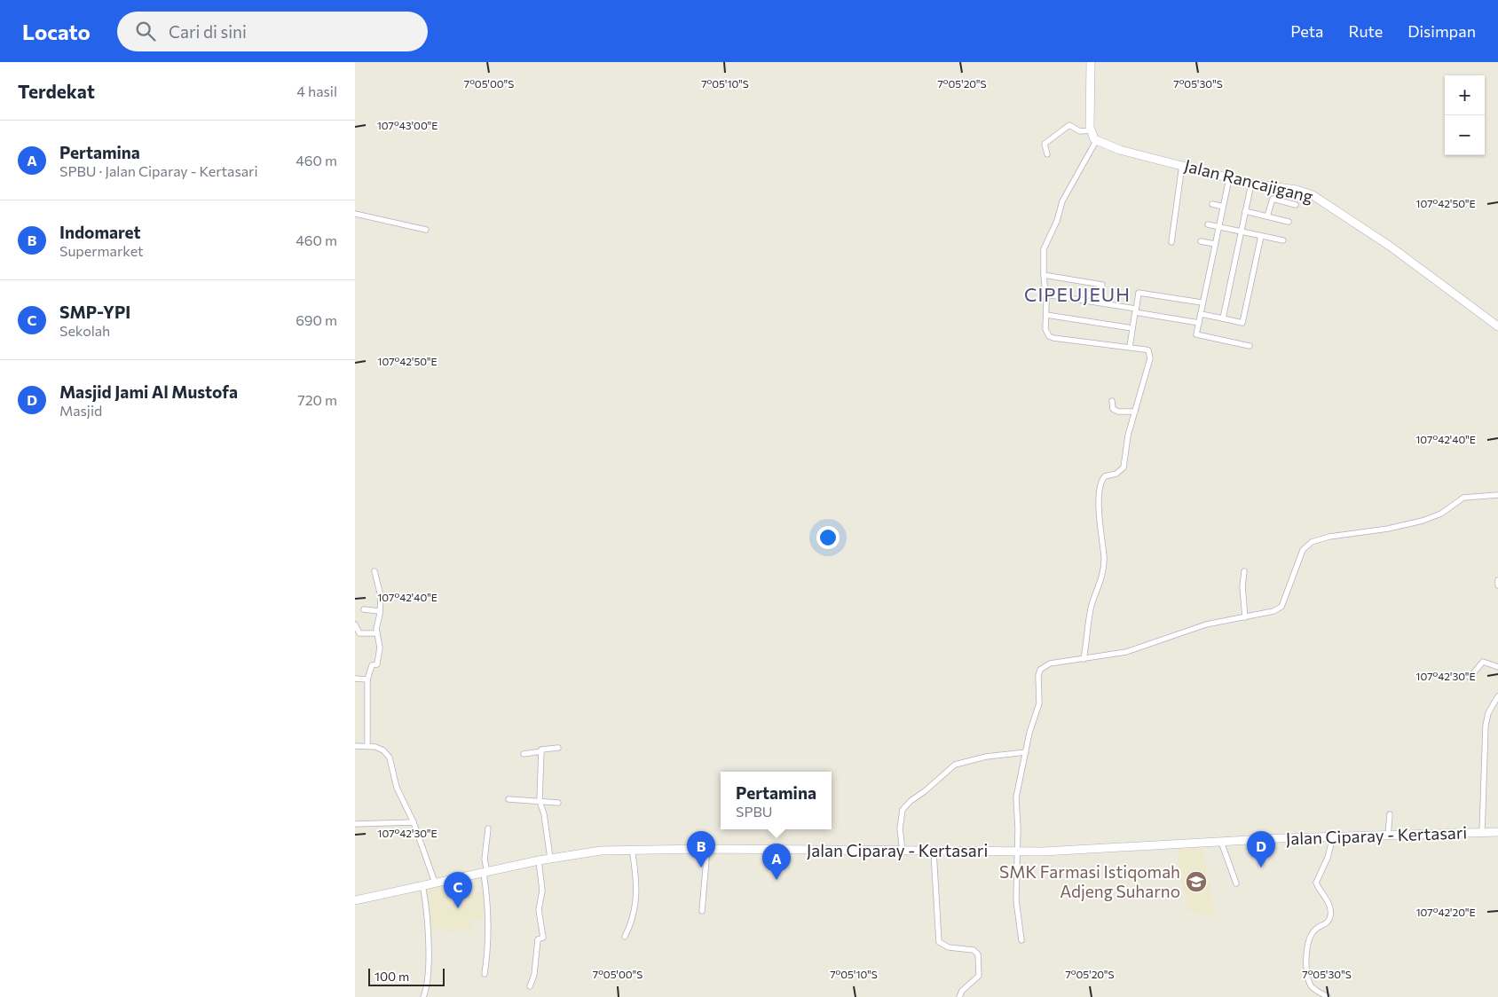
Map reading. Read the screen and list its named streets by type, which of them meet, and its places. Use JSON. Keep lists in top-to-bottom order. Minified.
{"streets":{"main road":["Jalan Rancajigang","Jalan Ciparay - Kertasari"]},"districts":["CIPEUJEUH"],"places":{"school or university":["SMK Farmasi Istiqomah Adjeng Suharno"]},"scale_bar":"100 m","page":{"header":"Locato","search":"Cari di sini","nav":["Peta","Rute","Disimpan"],"heading":["Terdekat","4 hasil"],"map_buttons":["+","−"],"list":[{"mark":"A","name":"Pertamina","note":"SPBU · Jalan Ciparay - Kertasari","value":"460 m"},{"mark":"B","name":"Indomaret","note":"Supermarket","value":"460 m"},{"mark":"C","name":"SMP-YPI","note":"Sekolah","value":"690 m"},{"mark":"D","name":"Masjid Jami Al Mustofa","note":"Masjid","value":"720 m"}],"popup":["Pertamina","SPBU"],"pins":["B","D","A","C"],"scale":"100 m"},"coordinates":["7°05'00\"S","7°05'10\"S","7°05'20\"S","7°05'30\"S","107°43'00\"E","107°42'50\"E","107°42'40\"E","107°42'30\"E","107°42'20\"E"]}
